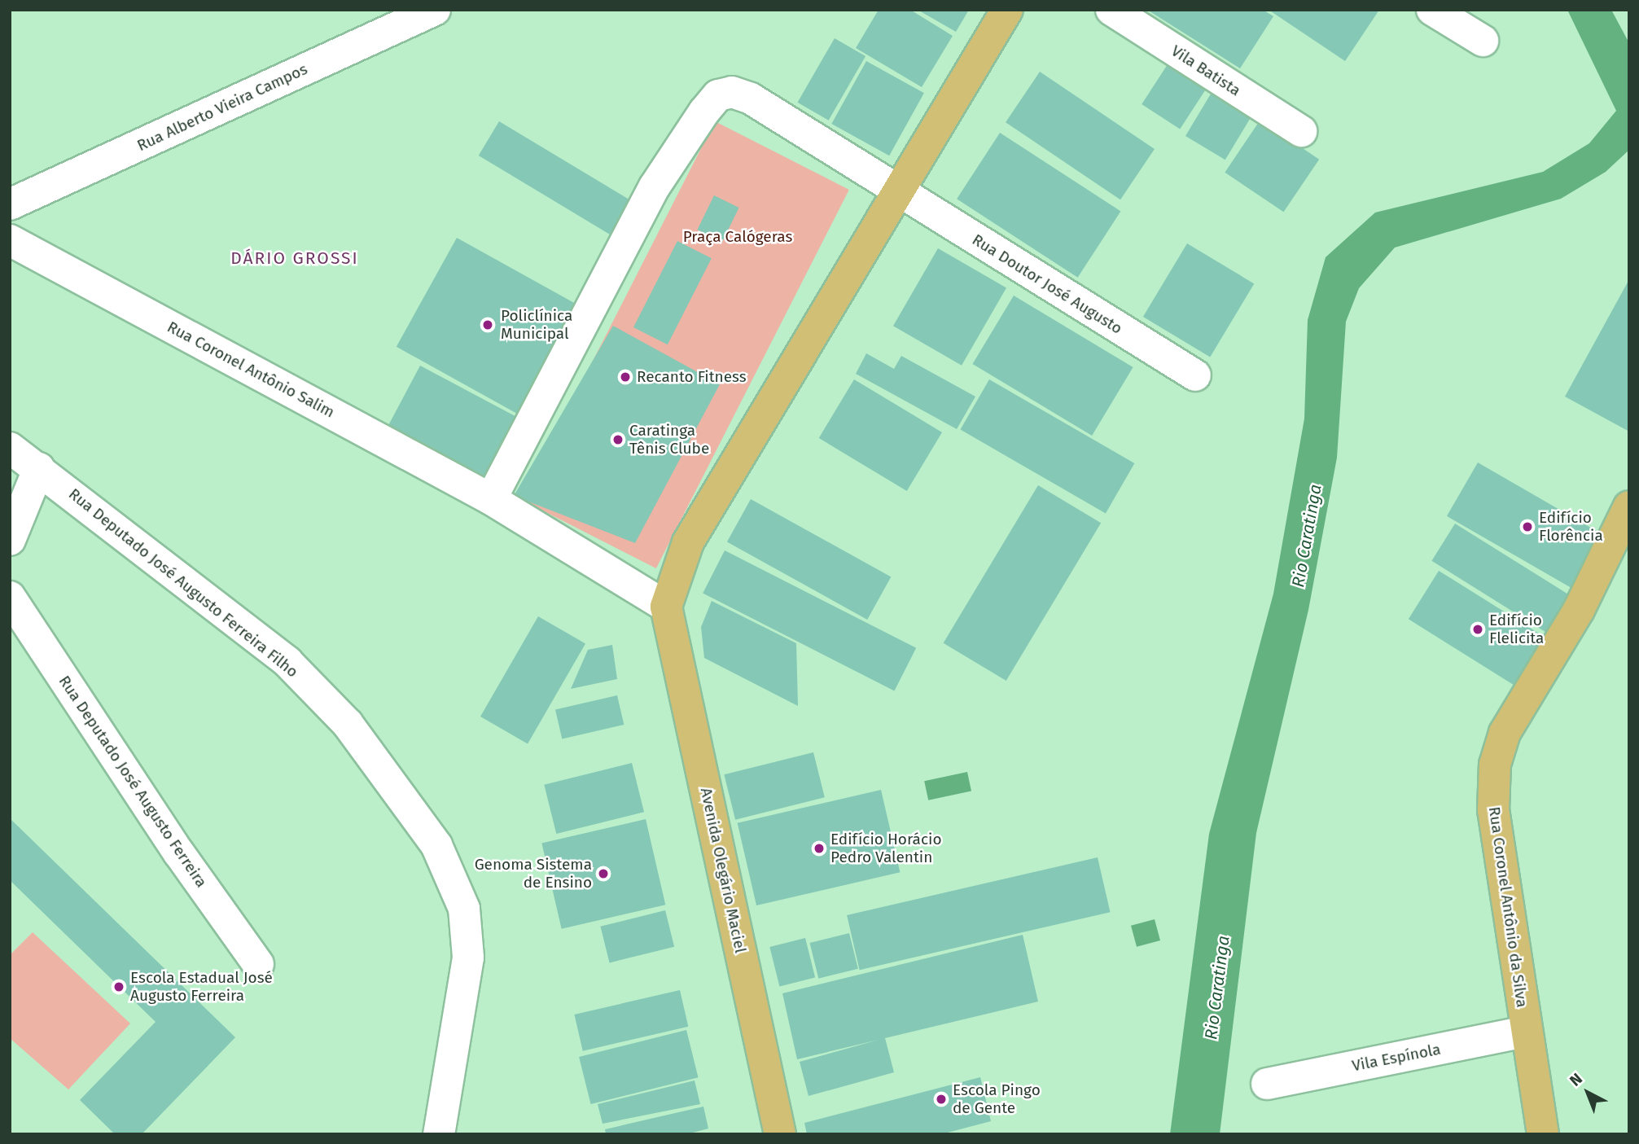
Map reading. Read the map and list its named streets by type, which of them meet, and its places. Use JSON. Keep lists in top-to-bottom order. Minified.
{"streets":{"main road":["Avenida Olegário Maciel","Rua Coronel Antônio da Silva"],"street":["Vila Batista","Rua Alberto Vieira Campos","Rua Doutor José Augusto","Rua Coronel Antônio Salim","Rua Deputado José Augusto Ferreira Filho","Rua Deputado José Augusto Ferreira","Vila Espínola"]},"crossings":[["Rua Coronel Antônio da Silva","Vila Espínola"]],"districts":["DÁRIO GROSSI"],"water":["Rio Caratinga"],"parks":["Praça Calógeras"],"places":["Policlínica Municipal","Recanto Fitness","Caratinga Tênis Clube","Edifício Florência","Edifício Flelicita","Edifício Horácio Pedro Valentin","Genoma Sistema de Ensino","Escola Estadual José Augusto Ferreira","Escola Pingo de Gente"],"north":"top left"}
